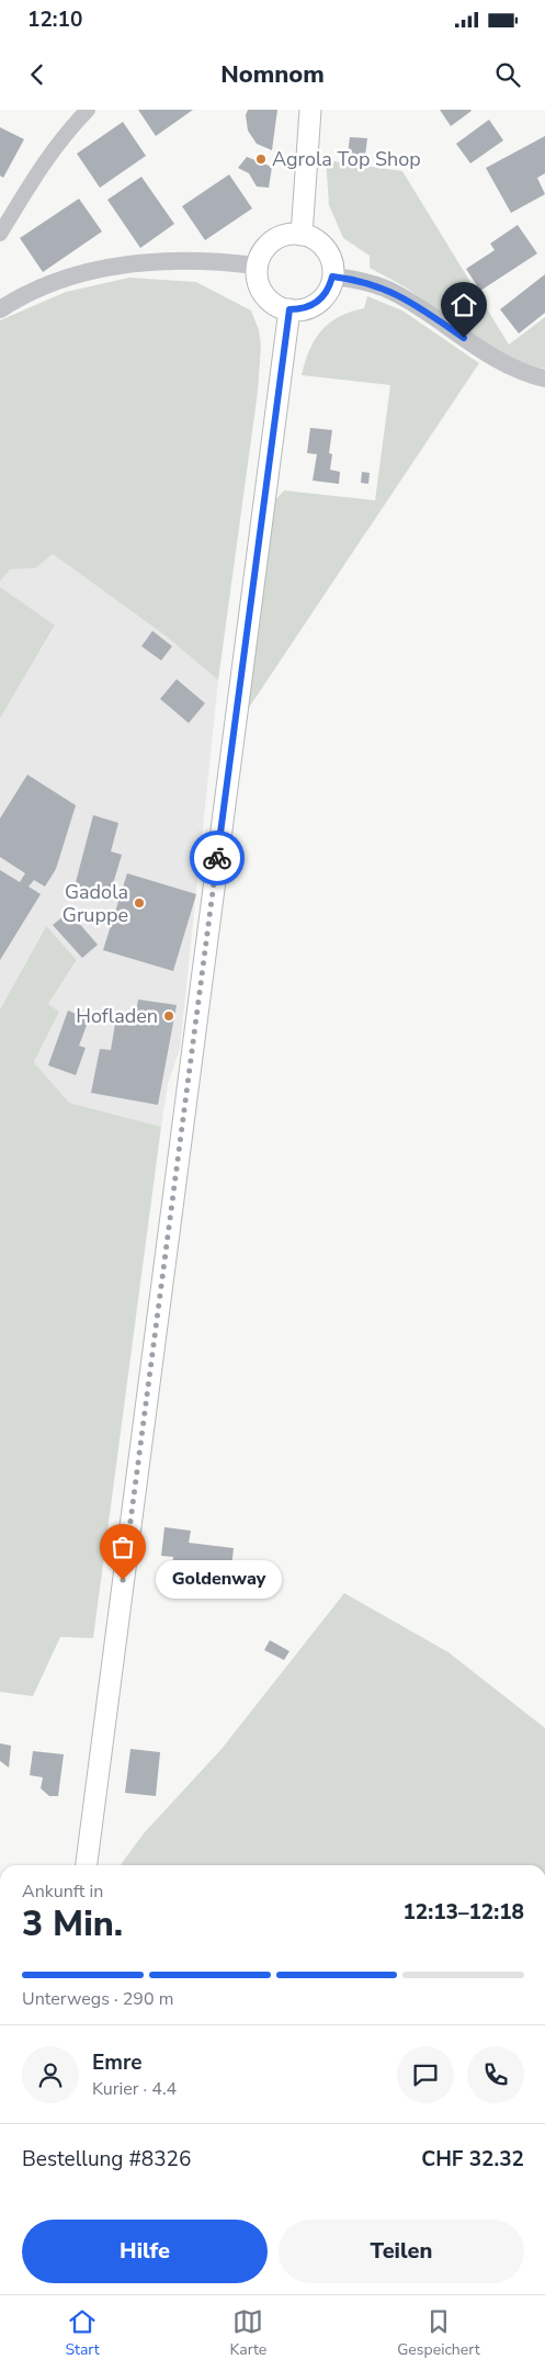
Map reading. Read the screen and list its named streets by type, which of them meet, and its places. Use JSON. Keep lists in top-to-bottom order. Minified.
{"places":["Agrola Top Shop","Gadola Gruppe","Hofladen","Goldenway"],"page":{"status":"12:10","header":"Nomnom","bubble":"Goldenway","heading":["3 Min.","Ankunft in","12:13–12:18"],"panel":["Emre","Kurier · 4.4","Bestellung #8326","CHF 32.32"],"bar":"Unterwegs · 290 m","buttons":["Hilfe","Teilen"],"tabs":["Start","Karte","Gespeichert"]}}
